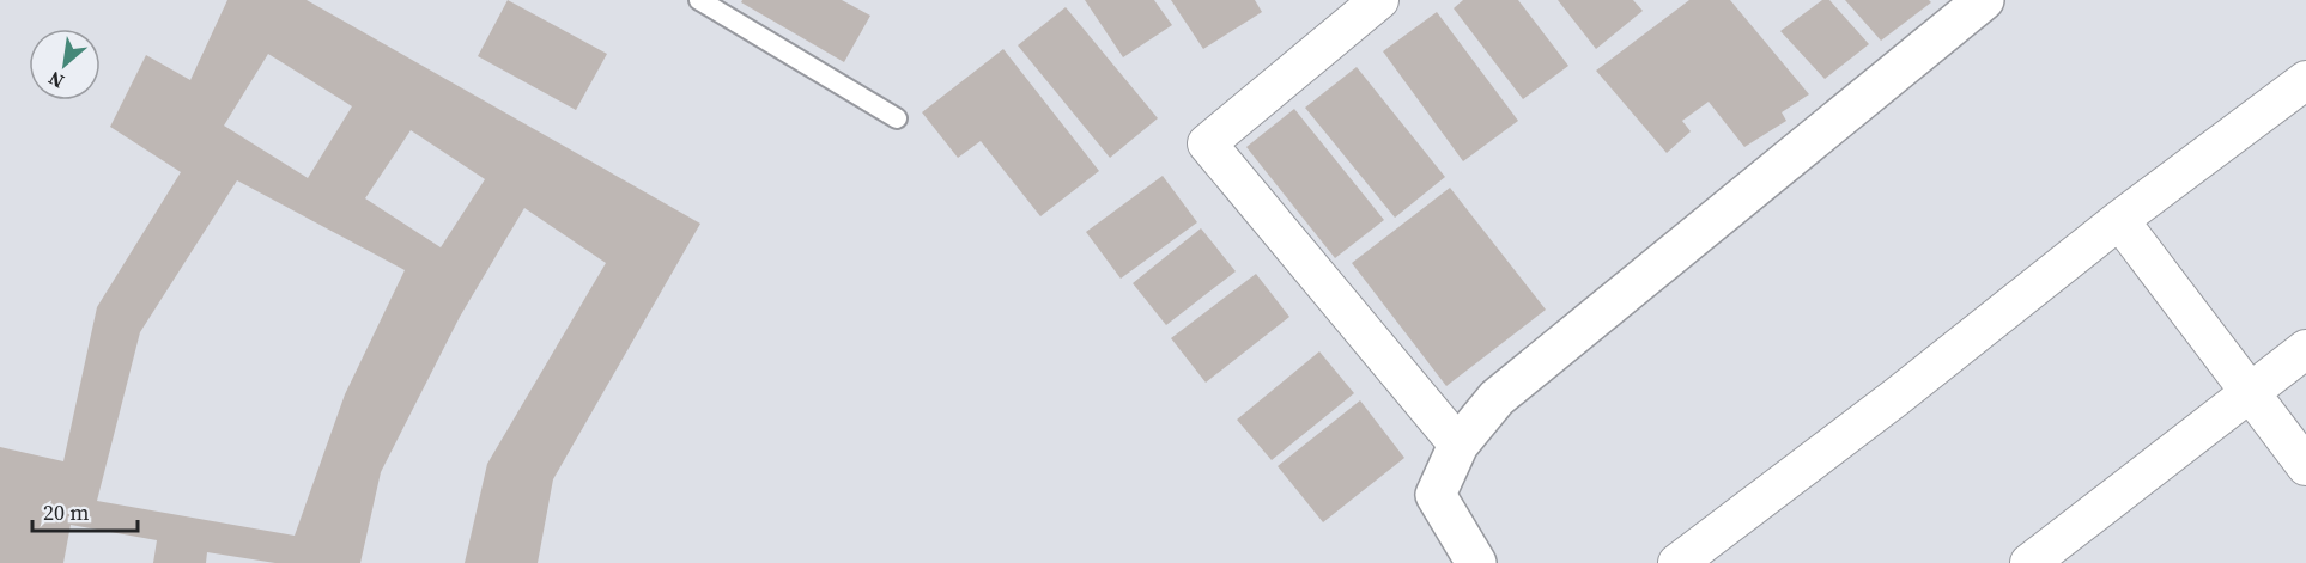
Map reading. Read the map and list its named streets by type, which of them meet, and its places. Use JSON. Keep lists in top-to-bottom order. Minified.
{"scale_bar":"20 m","north":"bottom left"}
